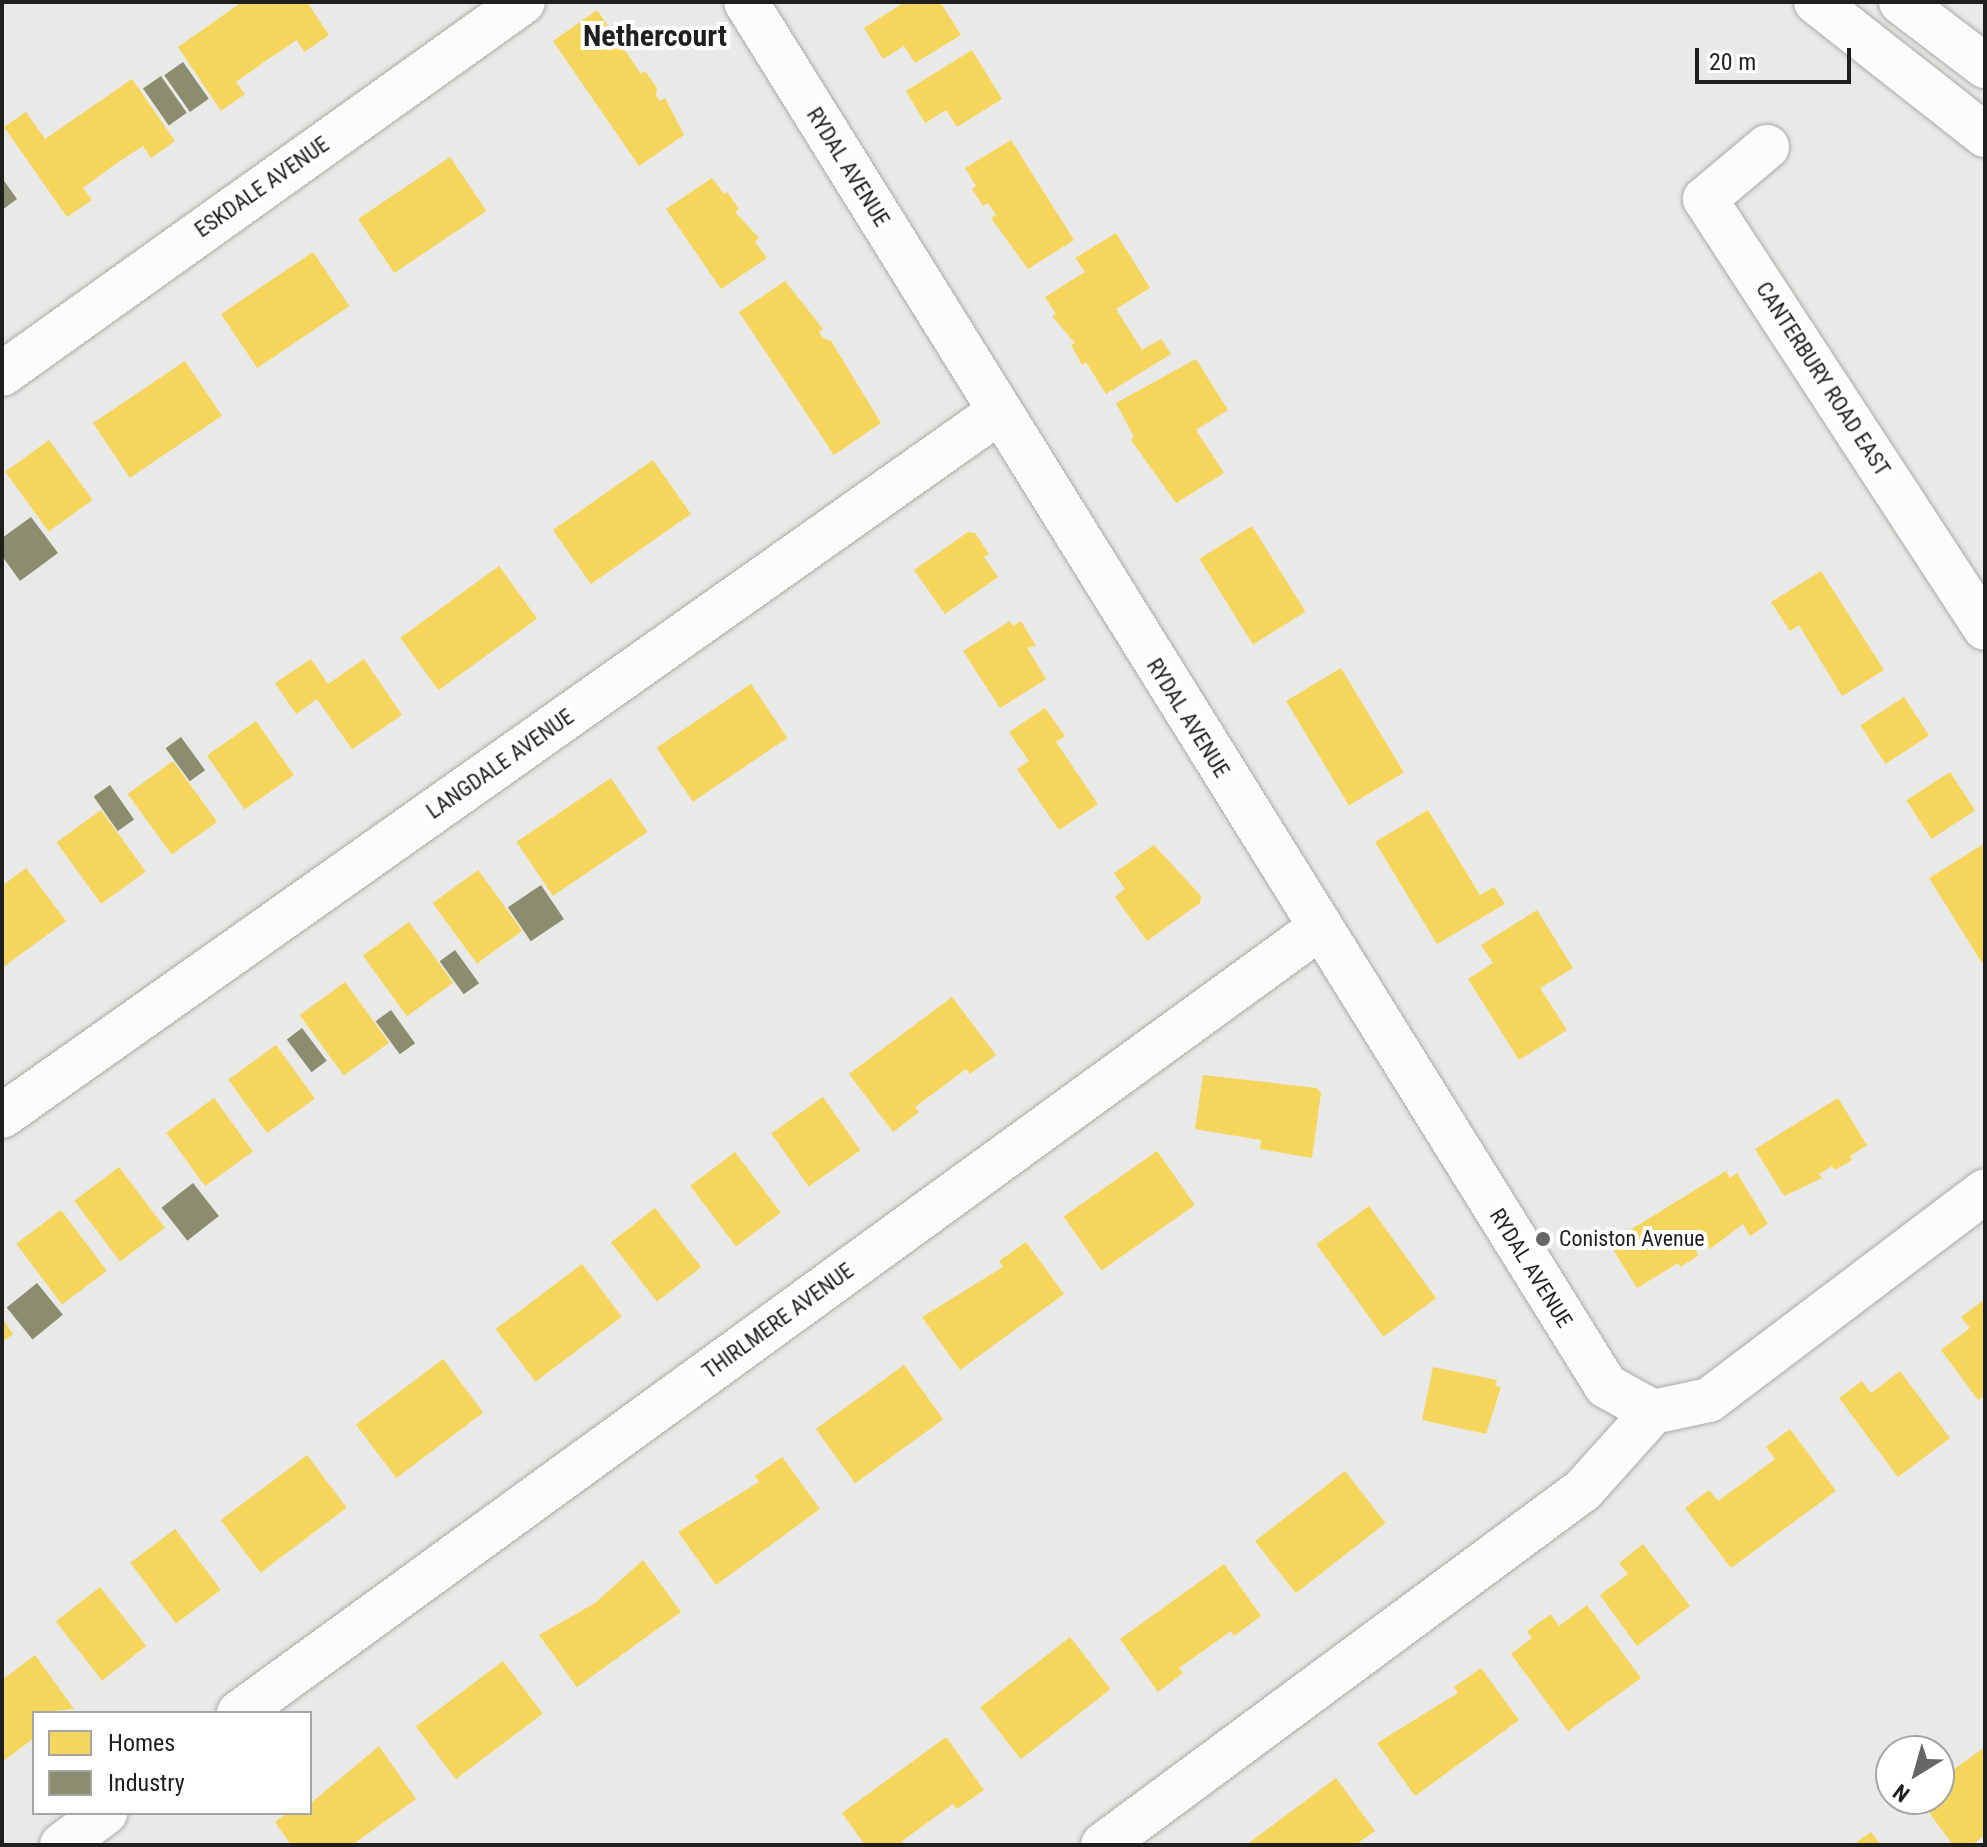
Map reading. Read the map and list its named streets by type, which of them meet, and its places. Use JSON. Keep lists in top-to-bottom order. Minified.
{"streets":{"street":["RYDAL AVENUE","ESKDALE AVENUE","CANTERBURY ROAD EAST","LANGDALE AVENUE","THIRLMERE AVENUE"]},"crossings":[["RYDAL AVENUE","LANGDALE AVENUE"],["RYDAL AVENUE","THIRLMERE AVENUE"]],"districts":["Nethercourt"],"places":["Coniston Avenue"],"legend":["Homes","Industry"],"scale_bar":"20 m","north":"bottom left"}
